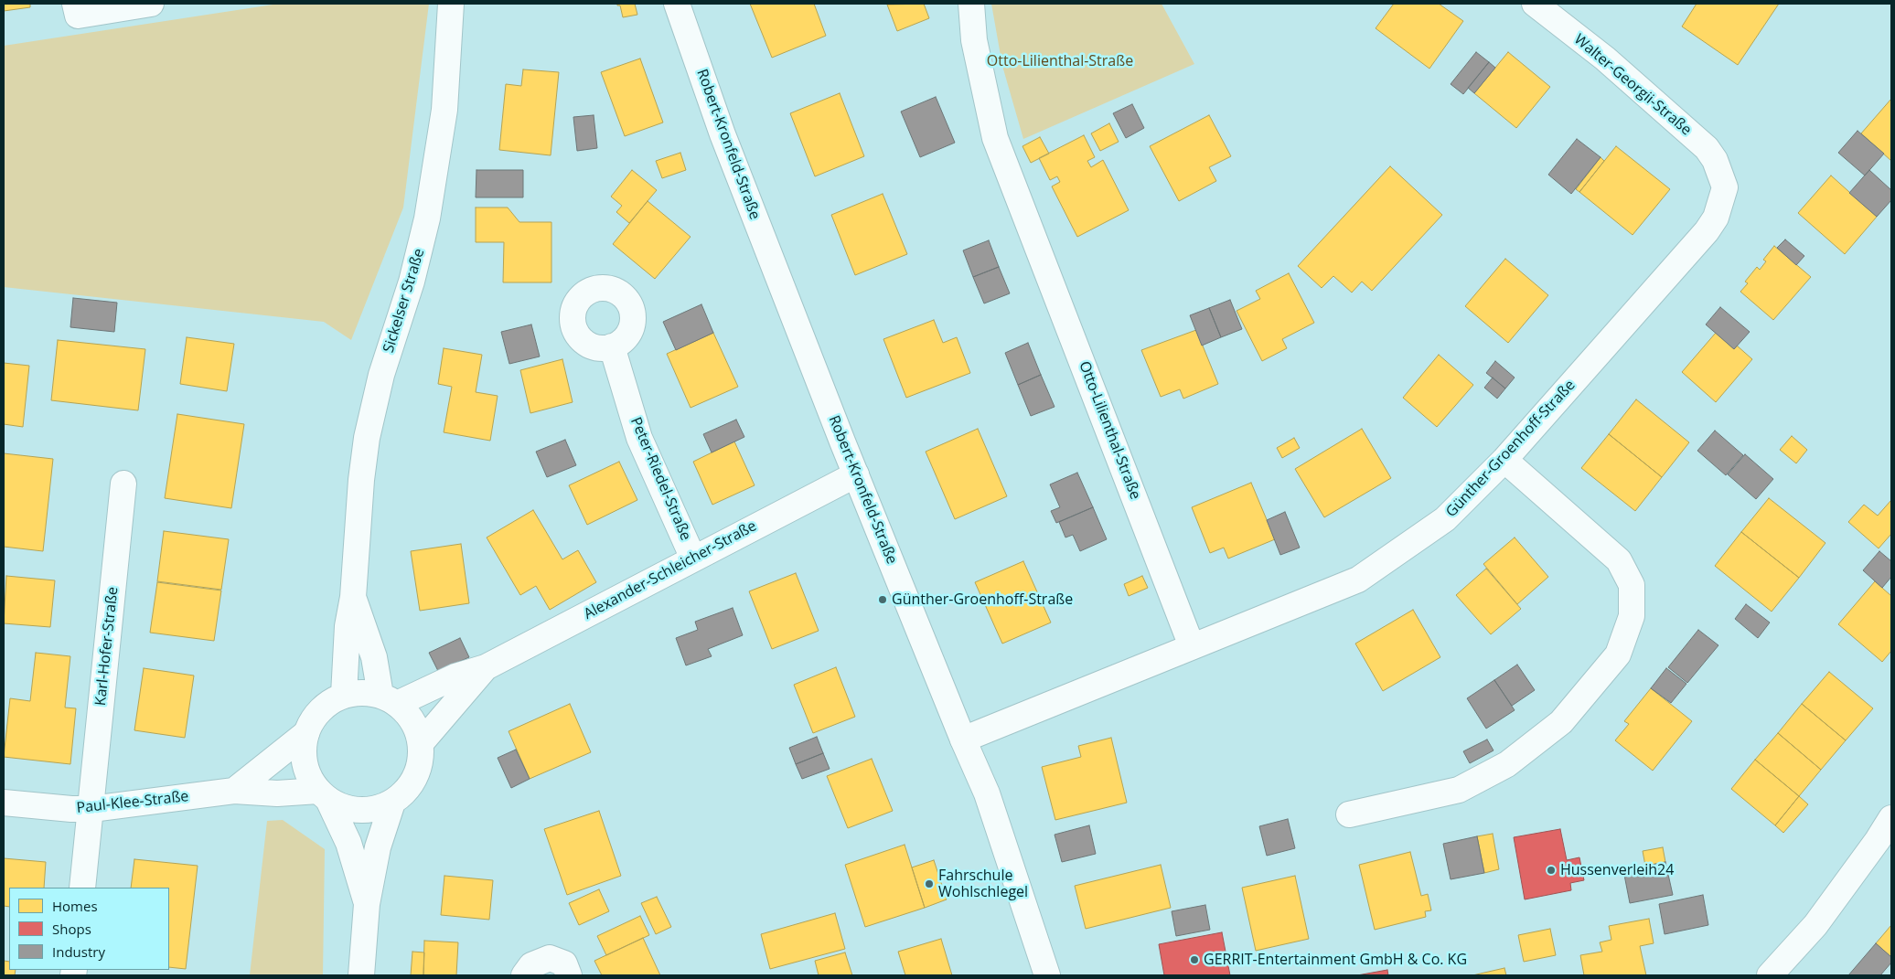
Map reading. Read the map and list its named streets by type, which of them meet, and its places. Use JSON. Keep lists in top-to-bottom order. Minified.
{"streets":{"street":["Walter-Georgii-Straße","Robert-Kronfeld-Straße","Sickelser Straße","Otto-Lilienthal-Straße","Günther-Groenhoff-Straße","Peter-Riedel-Straße","Alexander-Schleicher-Straße","Karl-Hofer-Straße","Paul-Klee-Straße"]},"crossings":[["Walter-Georgii-Straße","Günther-Groenhoff-Straße"],["Robert-Kronfeld-Straße","Günther-Groenhoff-Straße"],["Robert-Kronfeld-Straße","Alexander-Schleicher-Straße"],["Sickelser Straße","Alexander-Schleicher-Straße"],["Sickelser Straße","Paul-Klee-Straße"],["Otto-Lilienthal-Straße","Günther-Groenhoff-Straße"],["Peter-Riedel-Straße","Alexander-Schleicher-Straße"],["Alexander-Schleicher-Straße","Paul-Klee-Straße"],["Karl-Hofer-Straße","Paul-Klee-Straße"]],"parks":["Otto-Lilienthal-Straße"],"places":["Günther-Groenhoff-Straße","Hussenverleih24","Fahrschule Wohlschlegel","GERRIT-Entertainment GmbH & Co. KG"],"legend":["Homes","Shops","Industry"]}
